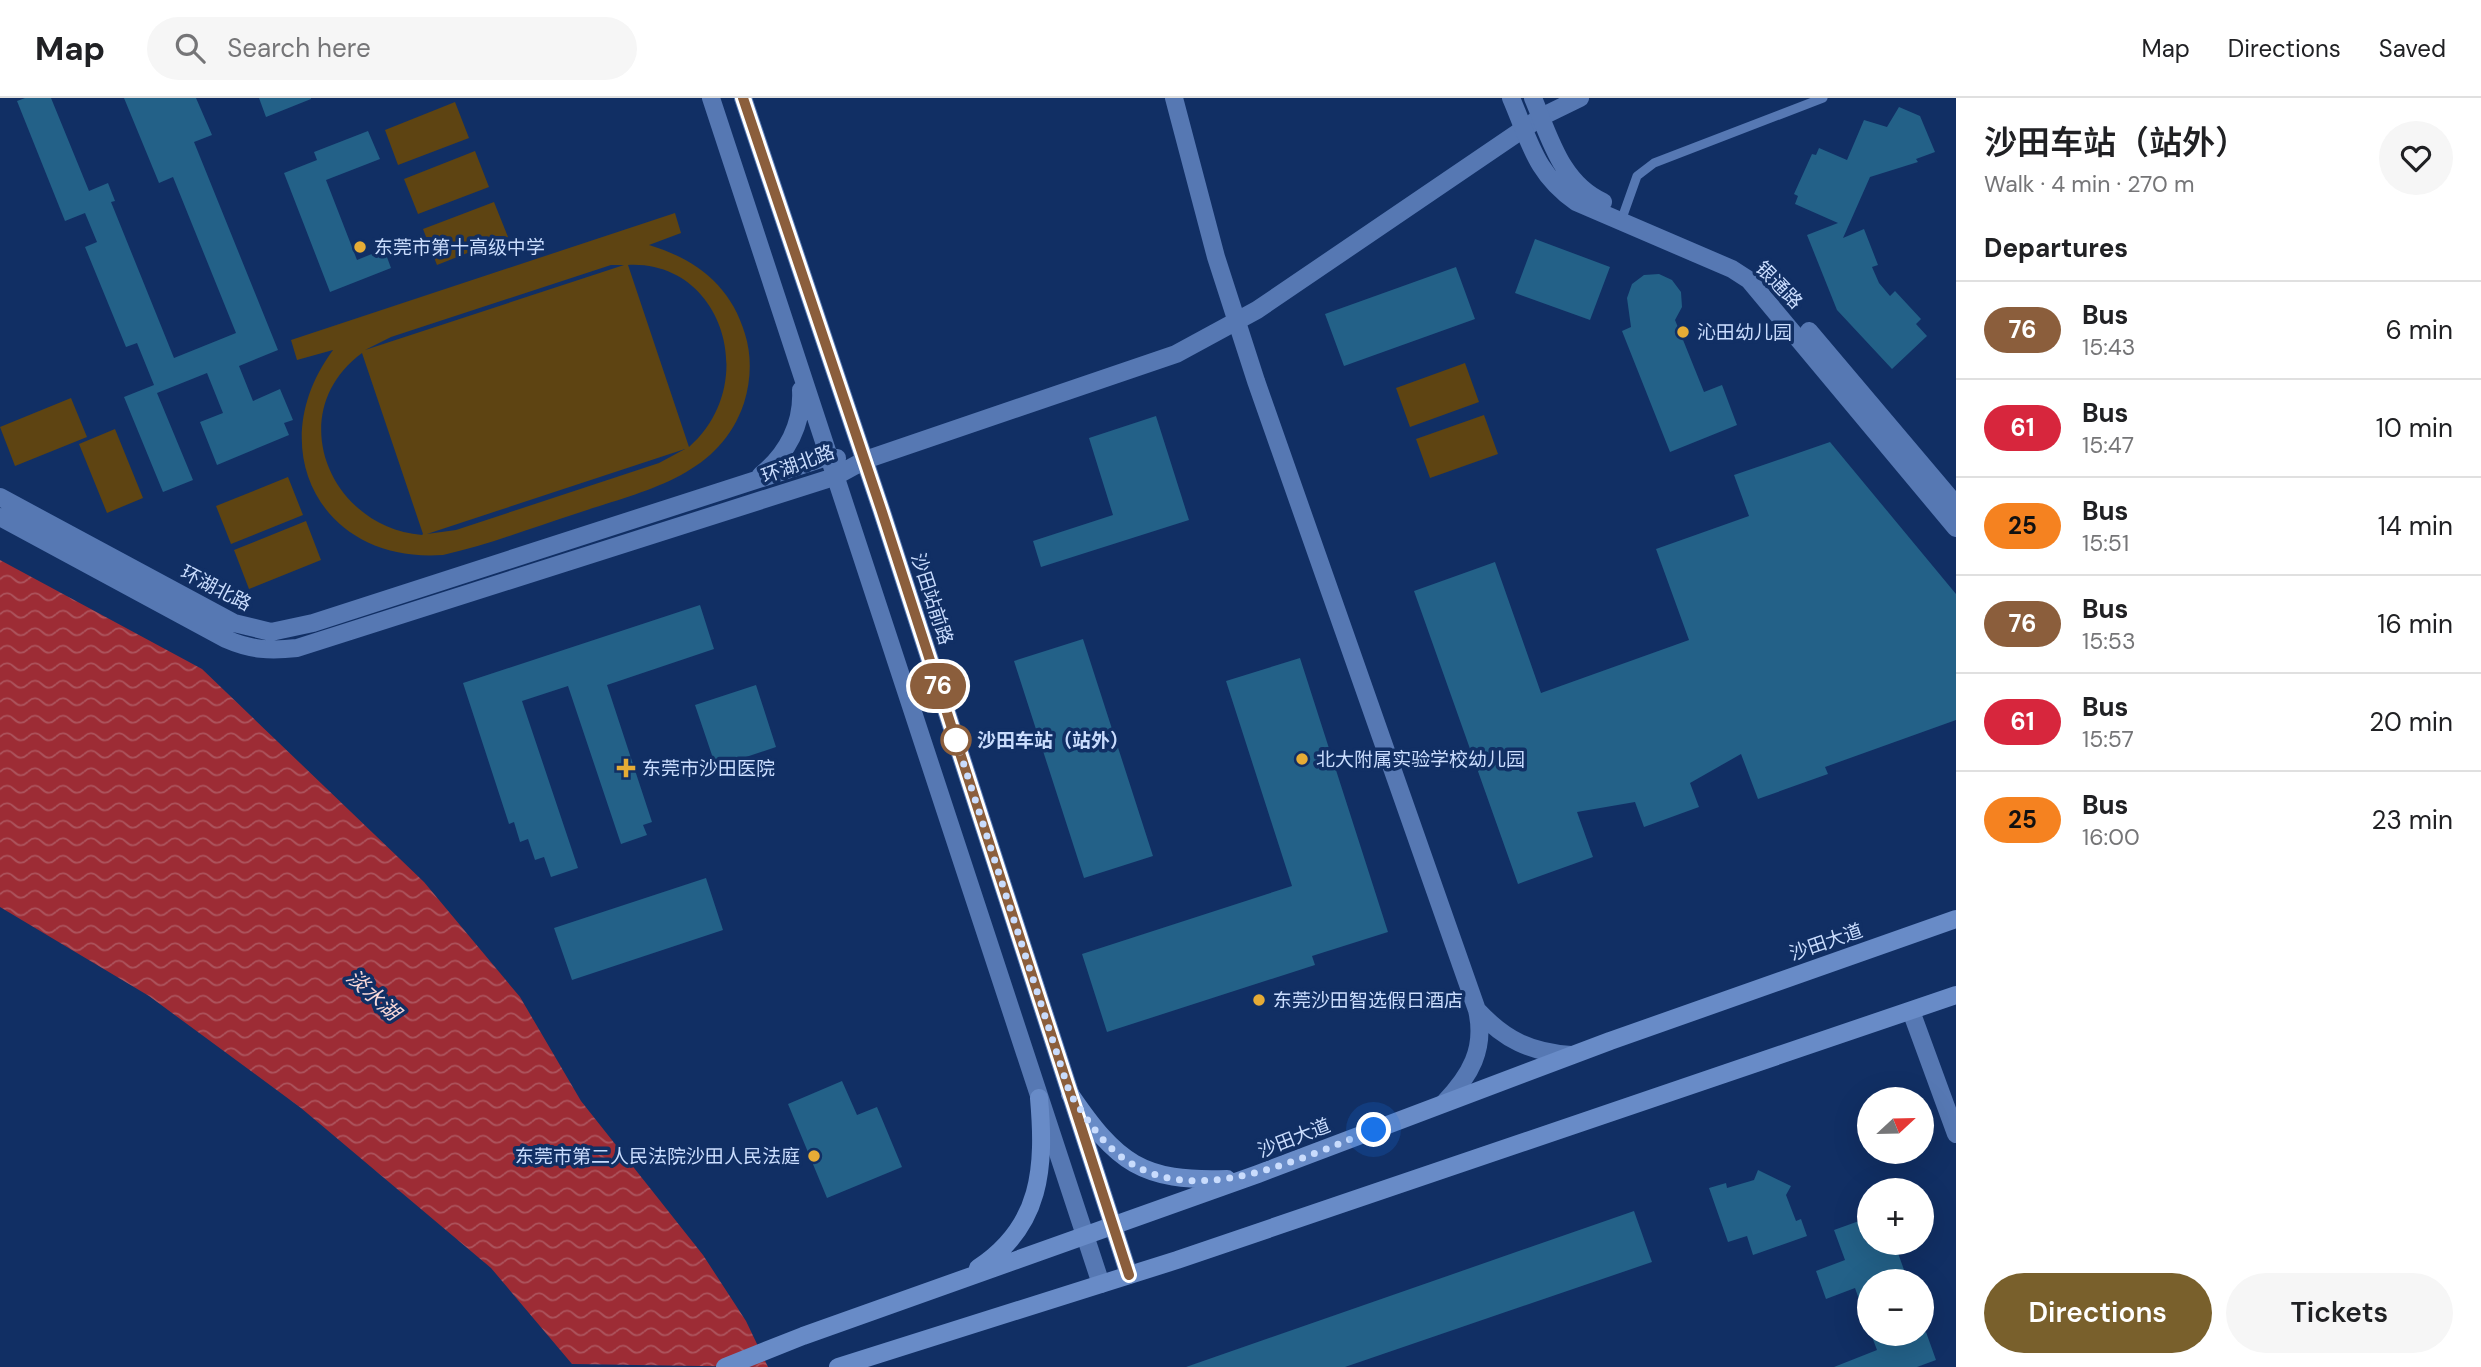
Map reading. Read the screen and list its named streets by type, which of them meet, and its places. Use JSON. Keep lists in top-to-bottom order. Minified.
{"streets":{"main road":["沙田大道"],"street":["银通路","环湖北路","沙田站前路"]},"crossings":[["环湖北路","沙田站前路"],["沙田站前路","沙田大道"]],"water":["淡水湖"],"places":{"other":["东莞市第十高级中学","沁田幼儿园","沙田车站（站外）","北大附属实验学校幼儿园","东莞沙田智选假日酒店","东莞市第二人民法院沙田人民法庭"],"health":["东莞市沙田医院"]},"lines":["bus line 76"],"north":"right","page":{"header":"Map","search":"Search here","nav":["Map","Directions","Saved"],"on_map":"76","heading":[["沙田车站（站外）","Walk · 4 min · 270 m"],"Departures"],"list":[{"mark":"76","name":"Bus","note":"15:43","value":"6 min"},{"mark":"61","name":"Bus","note":"15:47","value":"10 min"},{"mark":"25","name":"Bus","note":"15:51","value":"14 min"},{"mark":"76","name":"Bus","note":"15:53","value":"16 min"},{"mark":"61","name":"Bus","note":"15:57","value":"20 min"},{"mark":"25","name":"Bus","note":"16:00","value":"23 min"}],"map_buttons":["+","−"],"buttons":["Directions","Tickets"]}}
